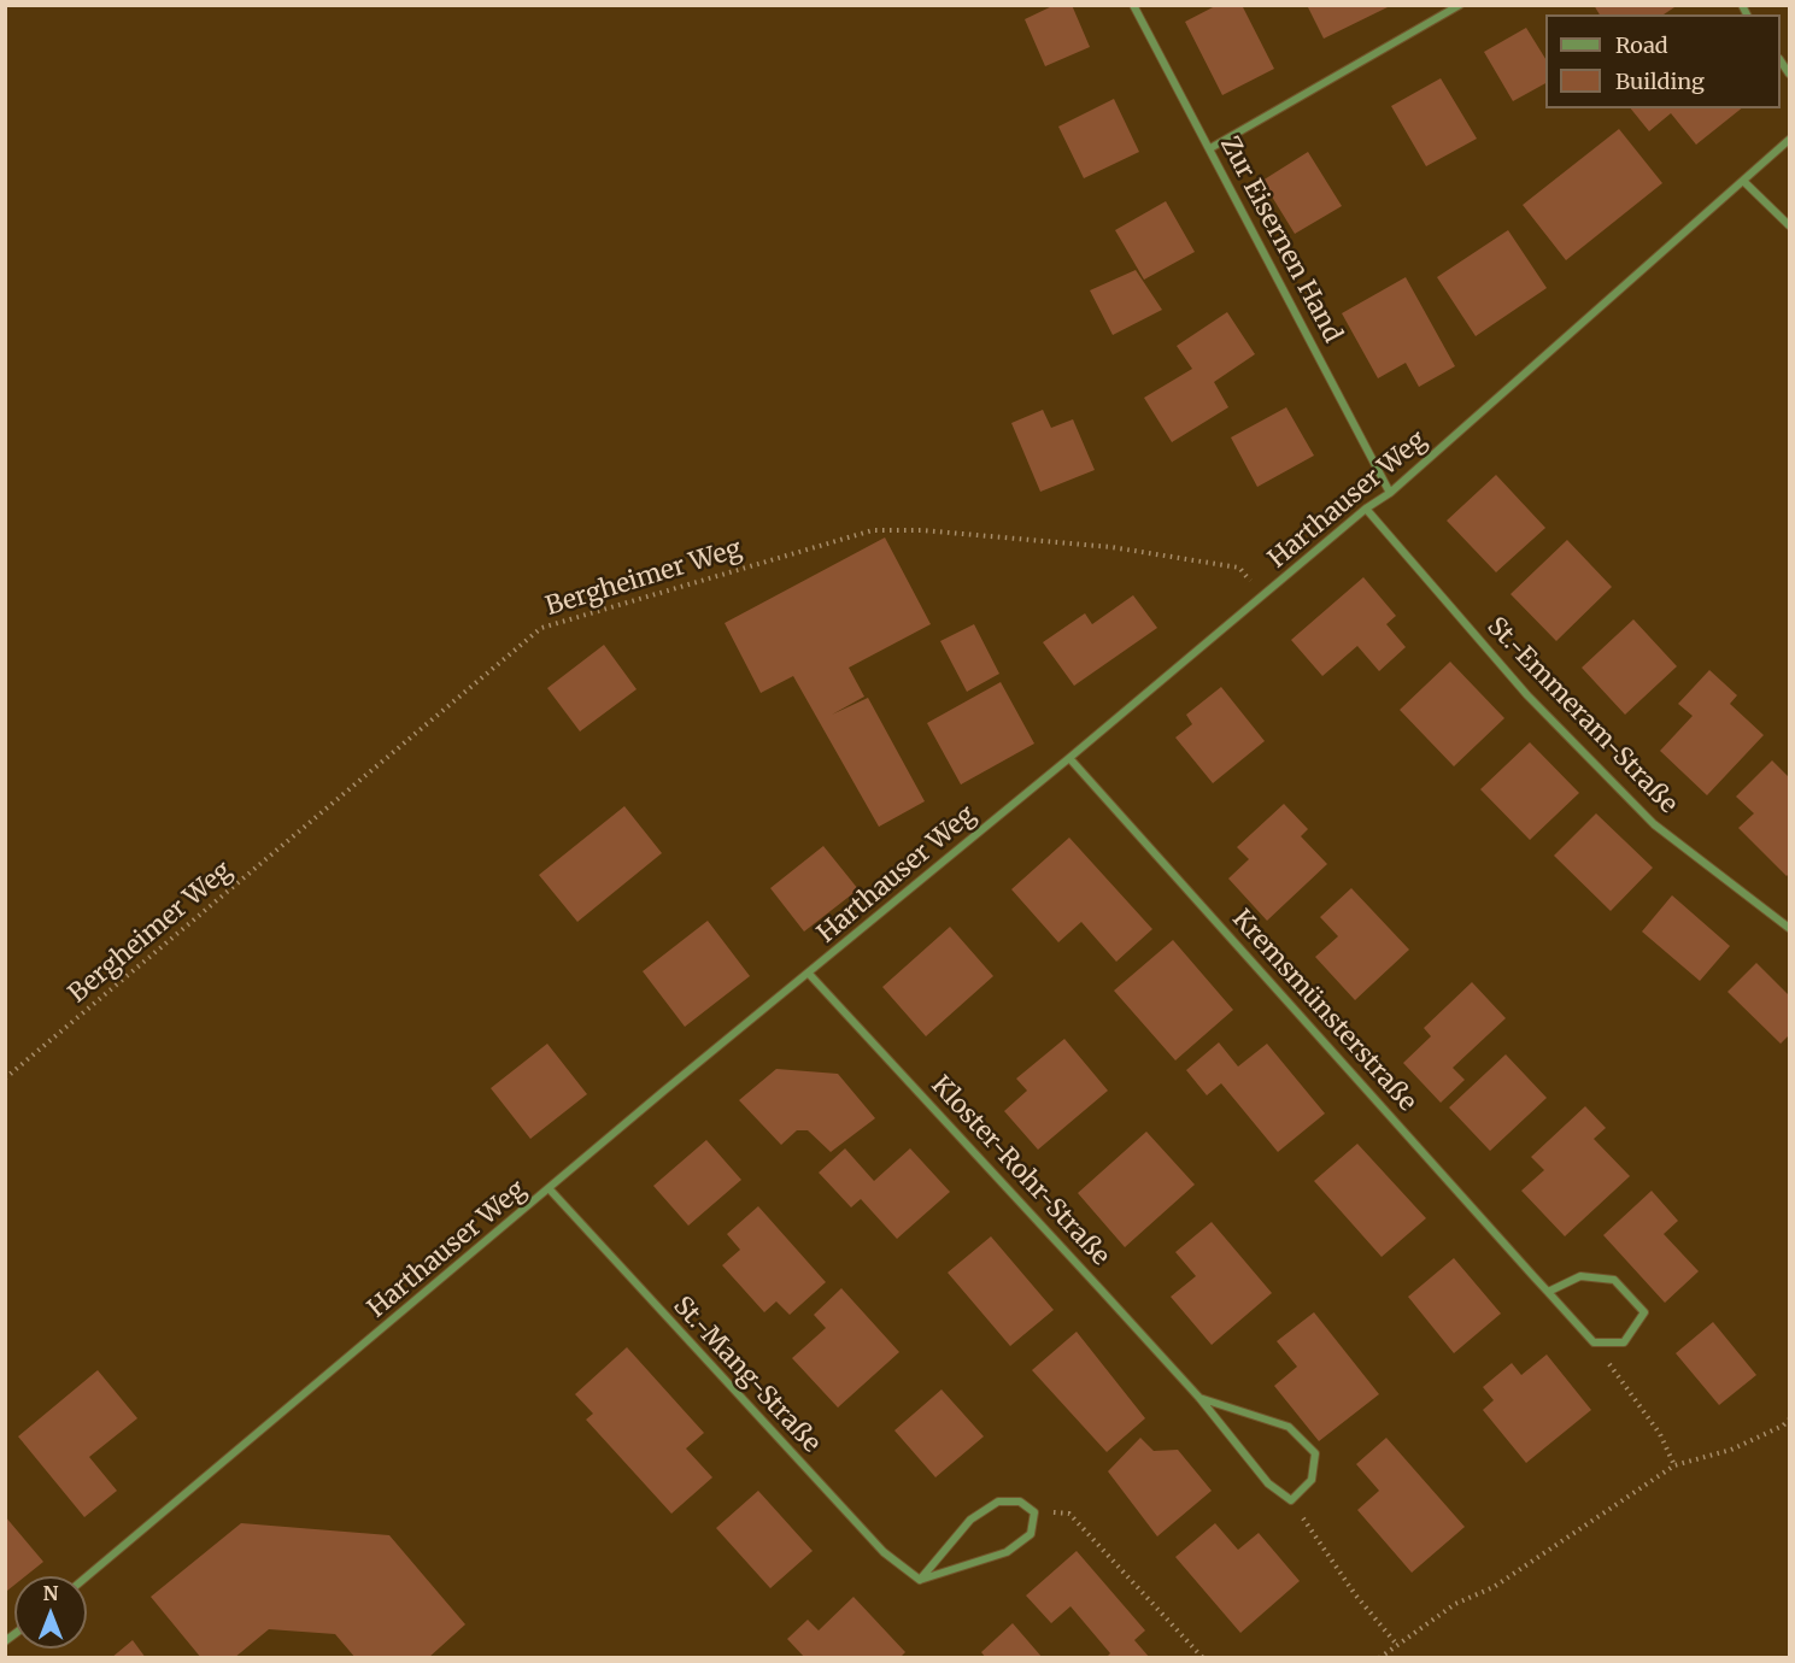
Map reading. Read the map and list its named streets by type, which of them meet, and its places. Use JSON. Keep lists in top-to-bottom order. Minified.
{"streets":{"street":["Zur Eisernen Hand","Harthauser Weg","St.-Emmeram-Straße","Kremsmünsterstraße","Kloster-Rohr-Straße","St.-Mang-Straße"],"path":["Bergheimer Weg"]},"crossings":[["Zur Eisernen Hand","Harthauser Weg"],["Harthauser Weg","Bergheimer Weg"],["Harthauser Weg","St.-Emmeram-Straße"],["Harthauser Weg","Kremsmünsterstraße"],["Harthauser Weg","Kloster-Rohr-Straße"],["Harthauser Weg","St.-Mang-Straße"]],"legend":["Road","Building"],"north":"top"}
